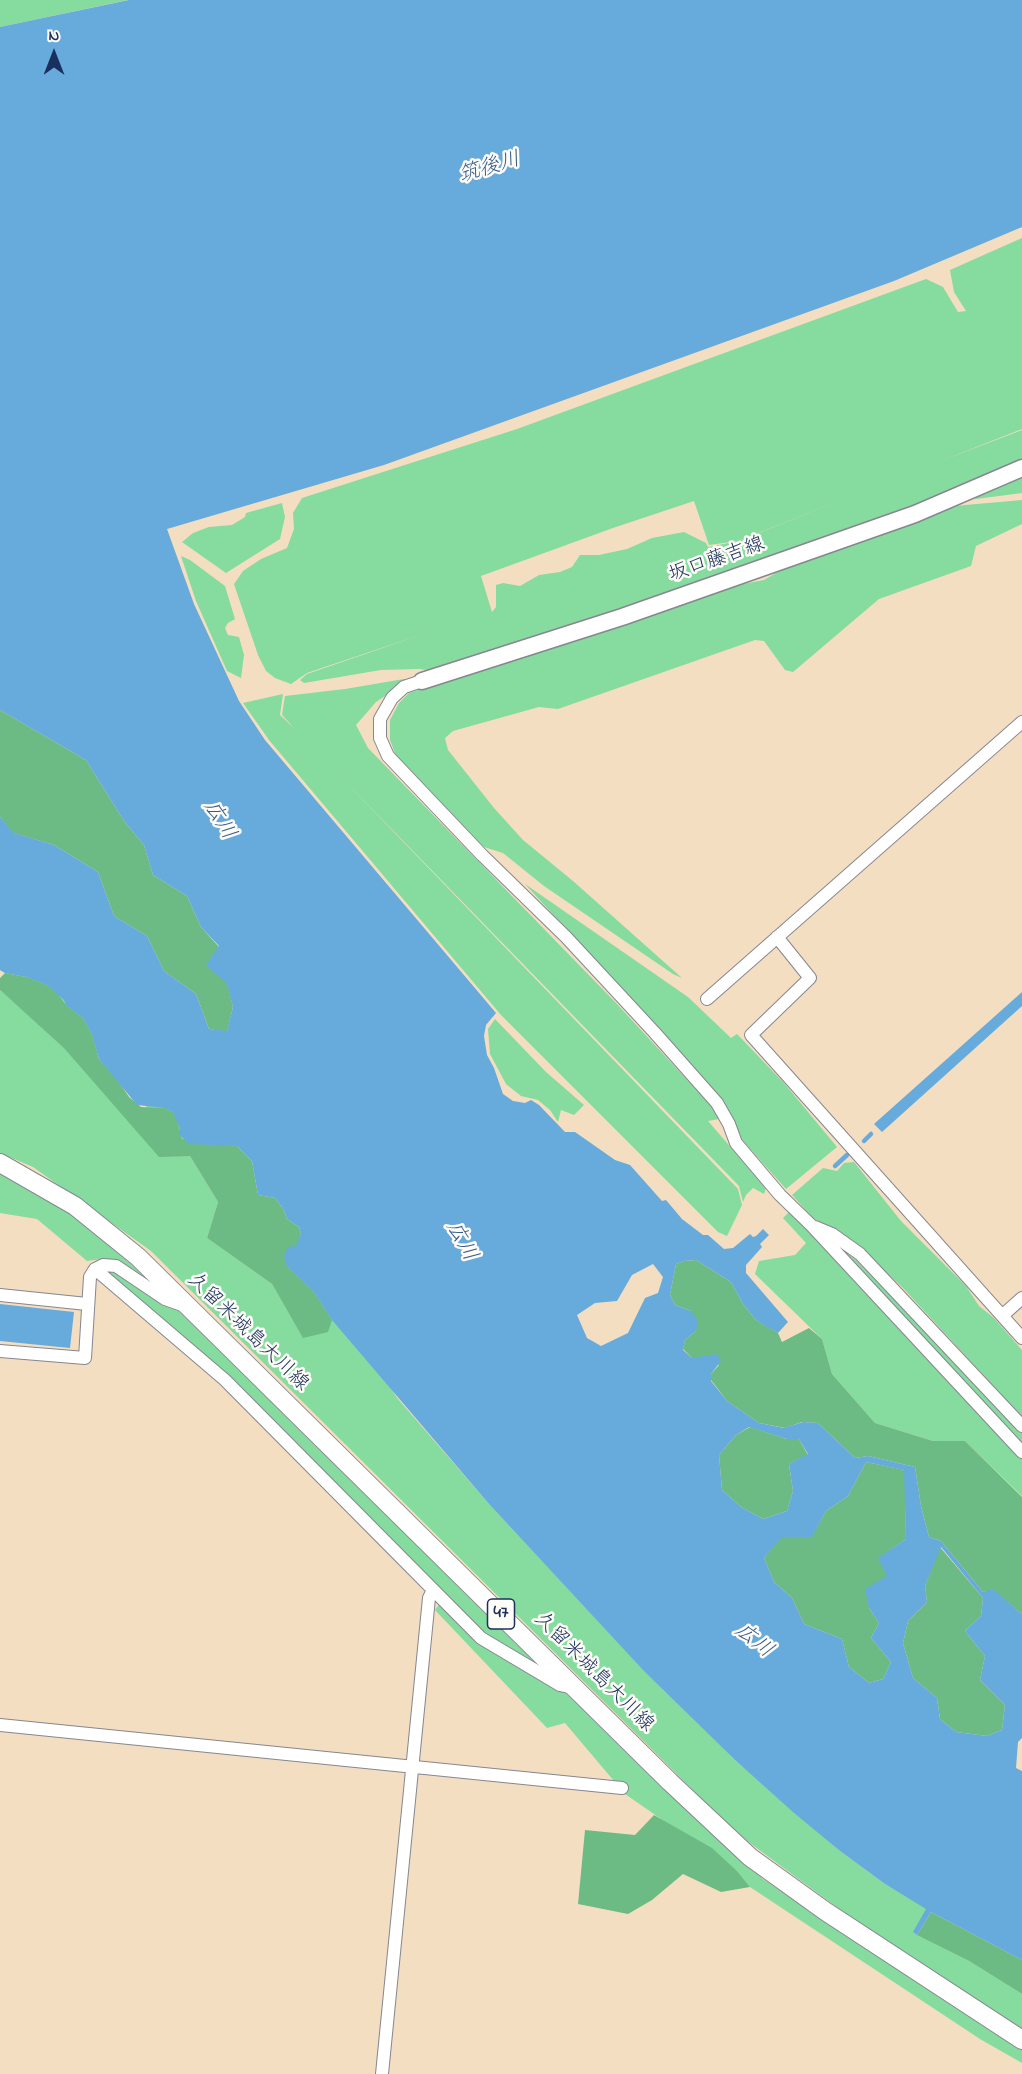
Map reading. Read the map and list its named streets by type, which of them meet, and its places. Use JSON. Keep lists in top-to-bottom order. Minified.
{"streets":{"main road":["坂口藤吉線","久留米城島大川線","47"]},"water":["筑後川","広川"],"north":"top"}
